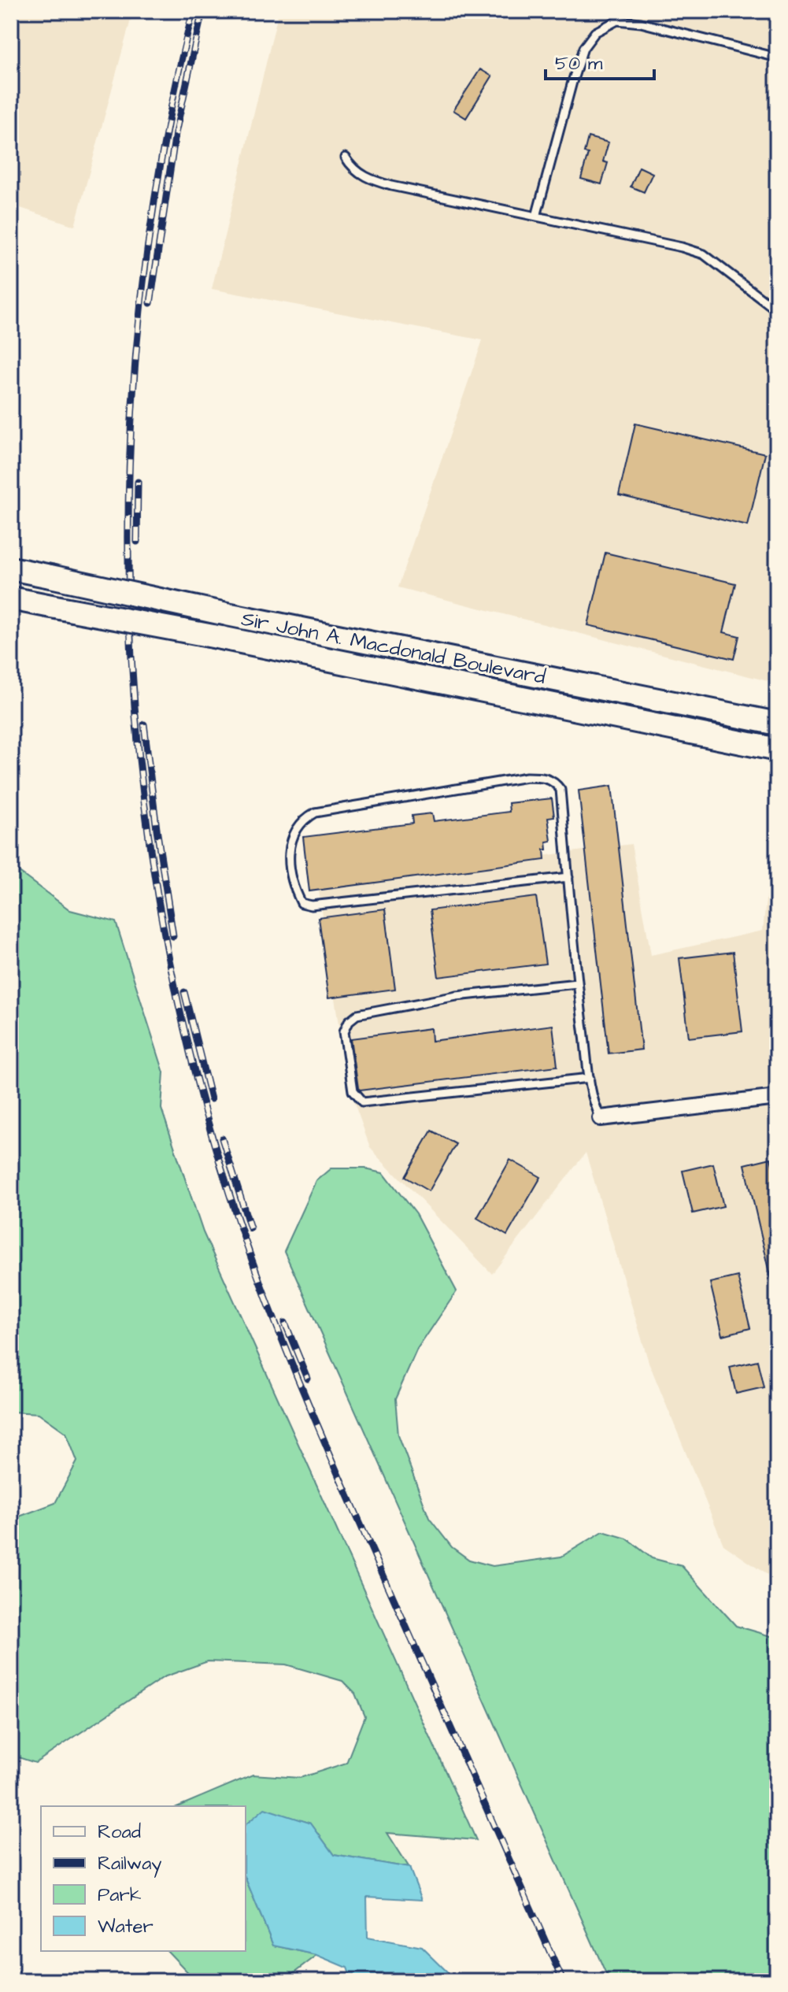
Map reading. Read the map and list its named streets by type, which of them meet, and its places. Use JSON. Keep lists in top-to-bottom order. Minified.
{"streets":{"main road":["Sir John A. Macdonald Boulevard"]},"legend":["Road","Railway","Park","Water"],"scale_bar":"50 m"}
